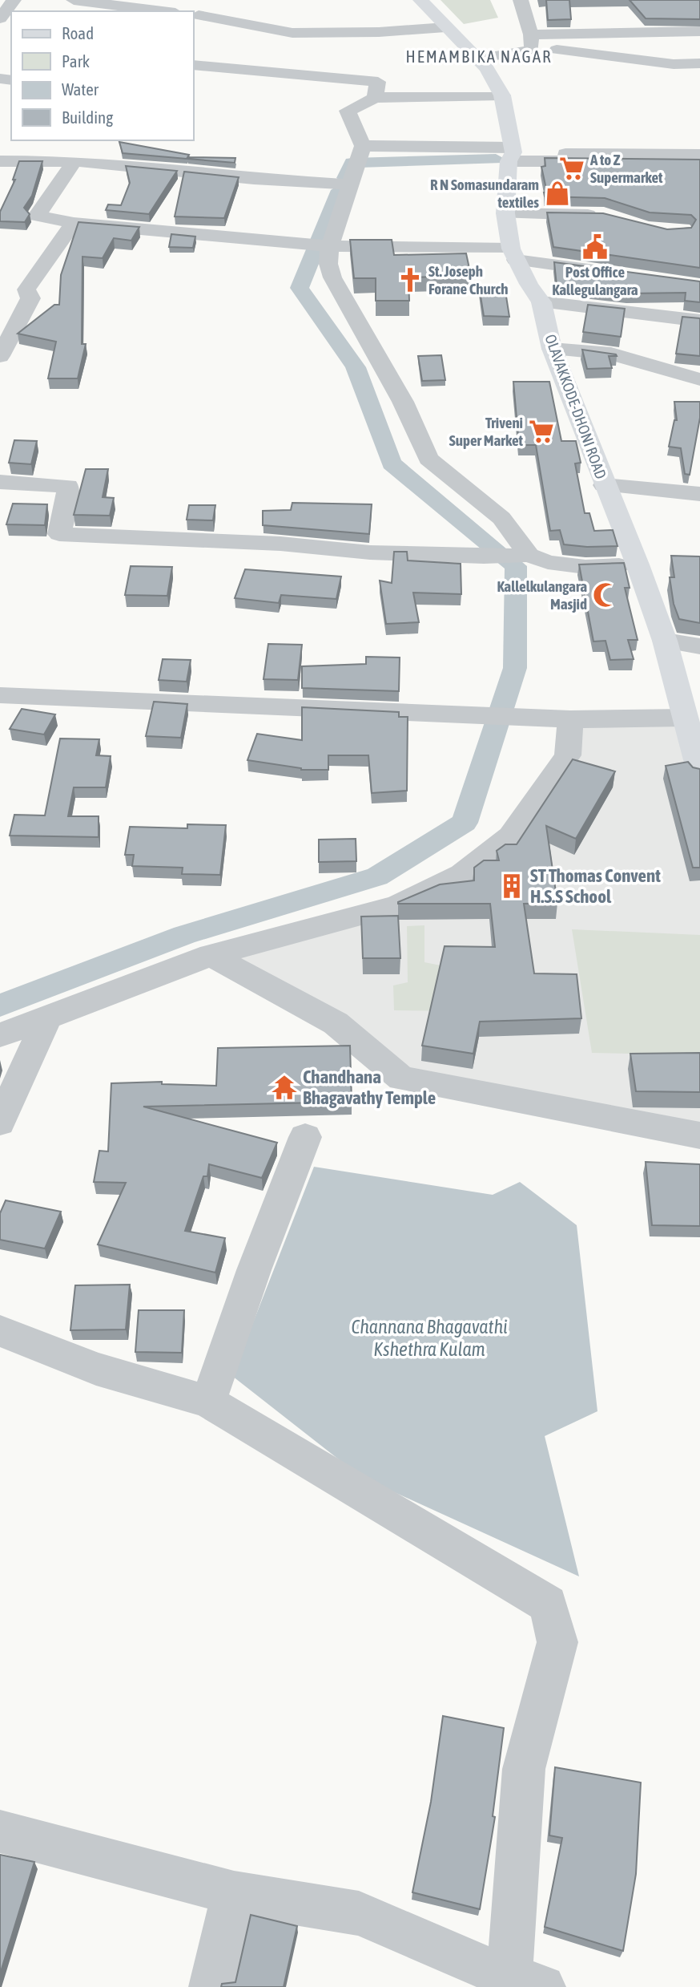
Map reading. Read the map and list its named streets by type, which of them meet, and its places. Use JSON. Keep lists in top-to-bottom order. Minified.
{"streets":{"main road":["OLAVAKKODE-DHONI ROAD"]},"districts":["HEMAMBIKA NAGAR"],"water":["Channana Bhagavathi Kshethra Kulam"],"places":{"supermarket":["A to Z Supermarket","Triveni Super Market"],"shop":["R N Somasundaram textiles"],"public building":["Post Office Kallegulangara"],"church":["St. Joseph Forane Church"],"mosque":["Kallelkulangara Masjid"],"building":["ST Thomas Convent H.S.S School"],"temple":["Chandhana Bhagavathy Temple"]},"legend":["Road","Park","Water","Building"]}
